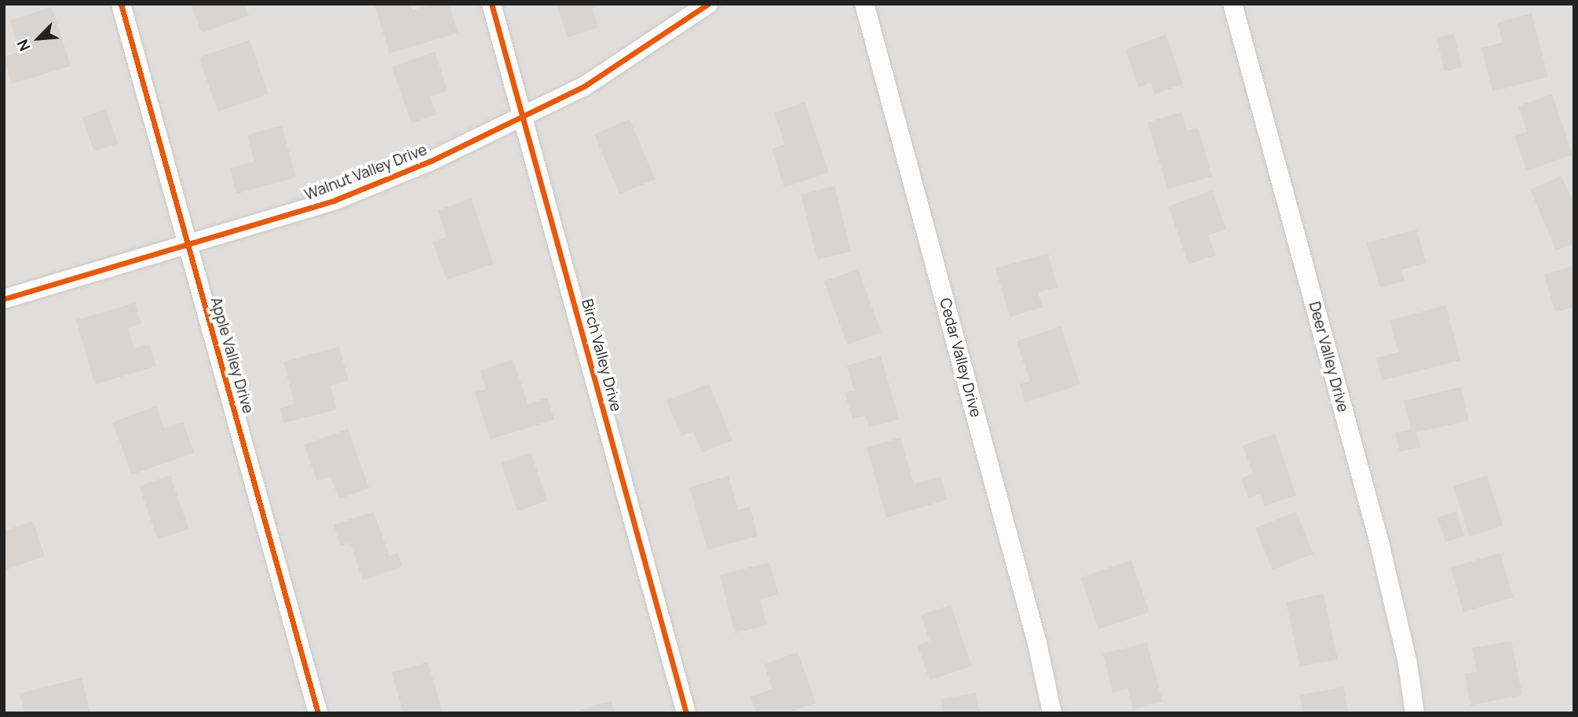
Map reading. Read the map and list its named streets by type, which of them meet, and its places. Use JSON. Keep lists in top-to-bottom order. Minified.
{"streets":{"street":["Walnut Valley Drive","Apple Valley Drive","Birch Valley Drive","Deer Valley Drive","Cedar Valley Drive"]},"crossings":[["Walnut Valley Drive","Apple Valley Drive"],["Walnut Valley Drive","Birch Valley Drive"]],"north":"bottom left"}
